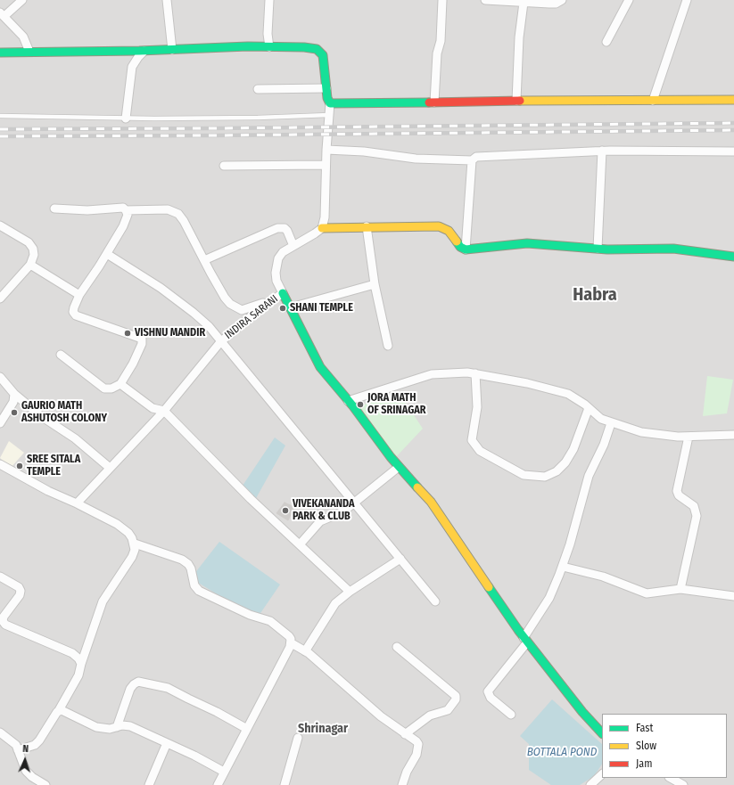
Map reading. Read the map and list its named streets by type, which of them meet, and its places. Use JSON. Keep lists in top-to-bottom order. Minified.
{"streets":{"street":["INDIRA SARANI"]},"districts":["Habra","Shrinagar"],"water":["BOTTALA POND"],"places":["SHANI TEMPLE","VISHNU MANDIR","JORA MATH OF SRINAGAR","GAURIO MATH ASHUTOSH COLONY","SREE SITALA TEMPLE","VIVEKANANDA PARK & CLUB"],"legend":["Fast","Slow","Jam"],"north":"top"}
